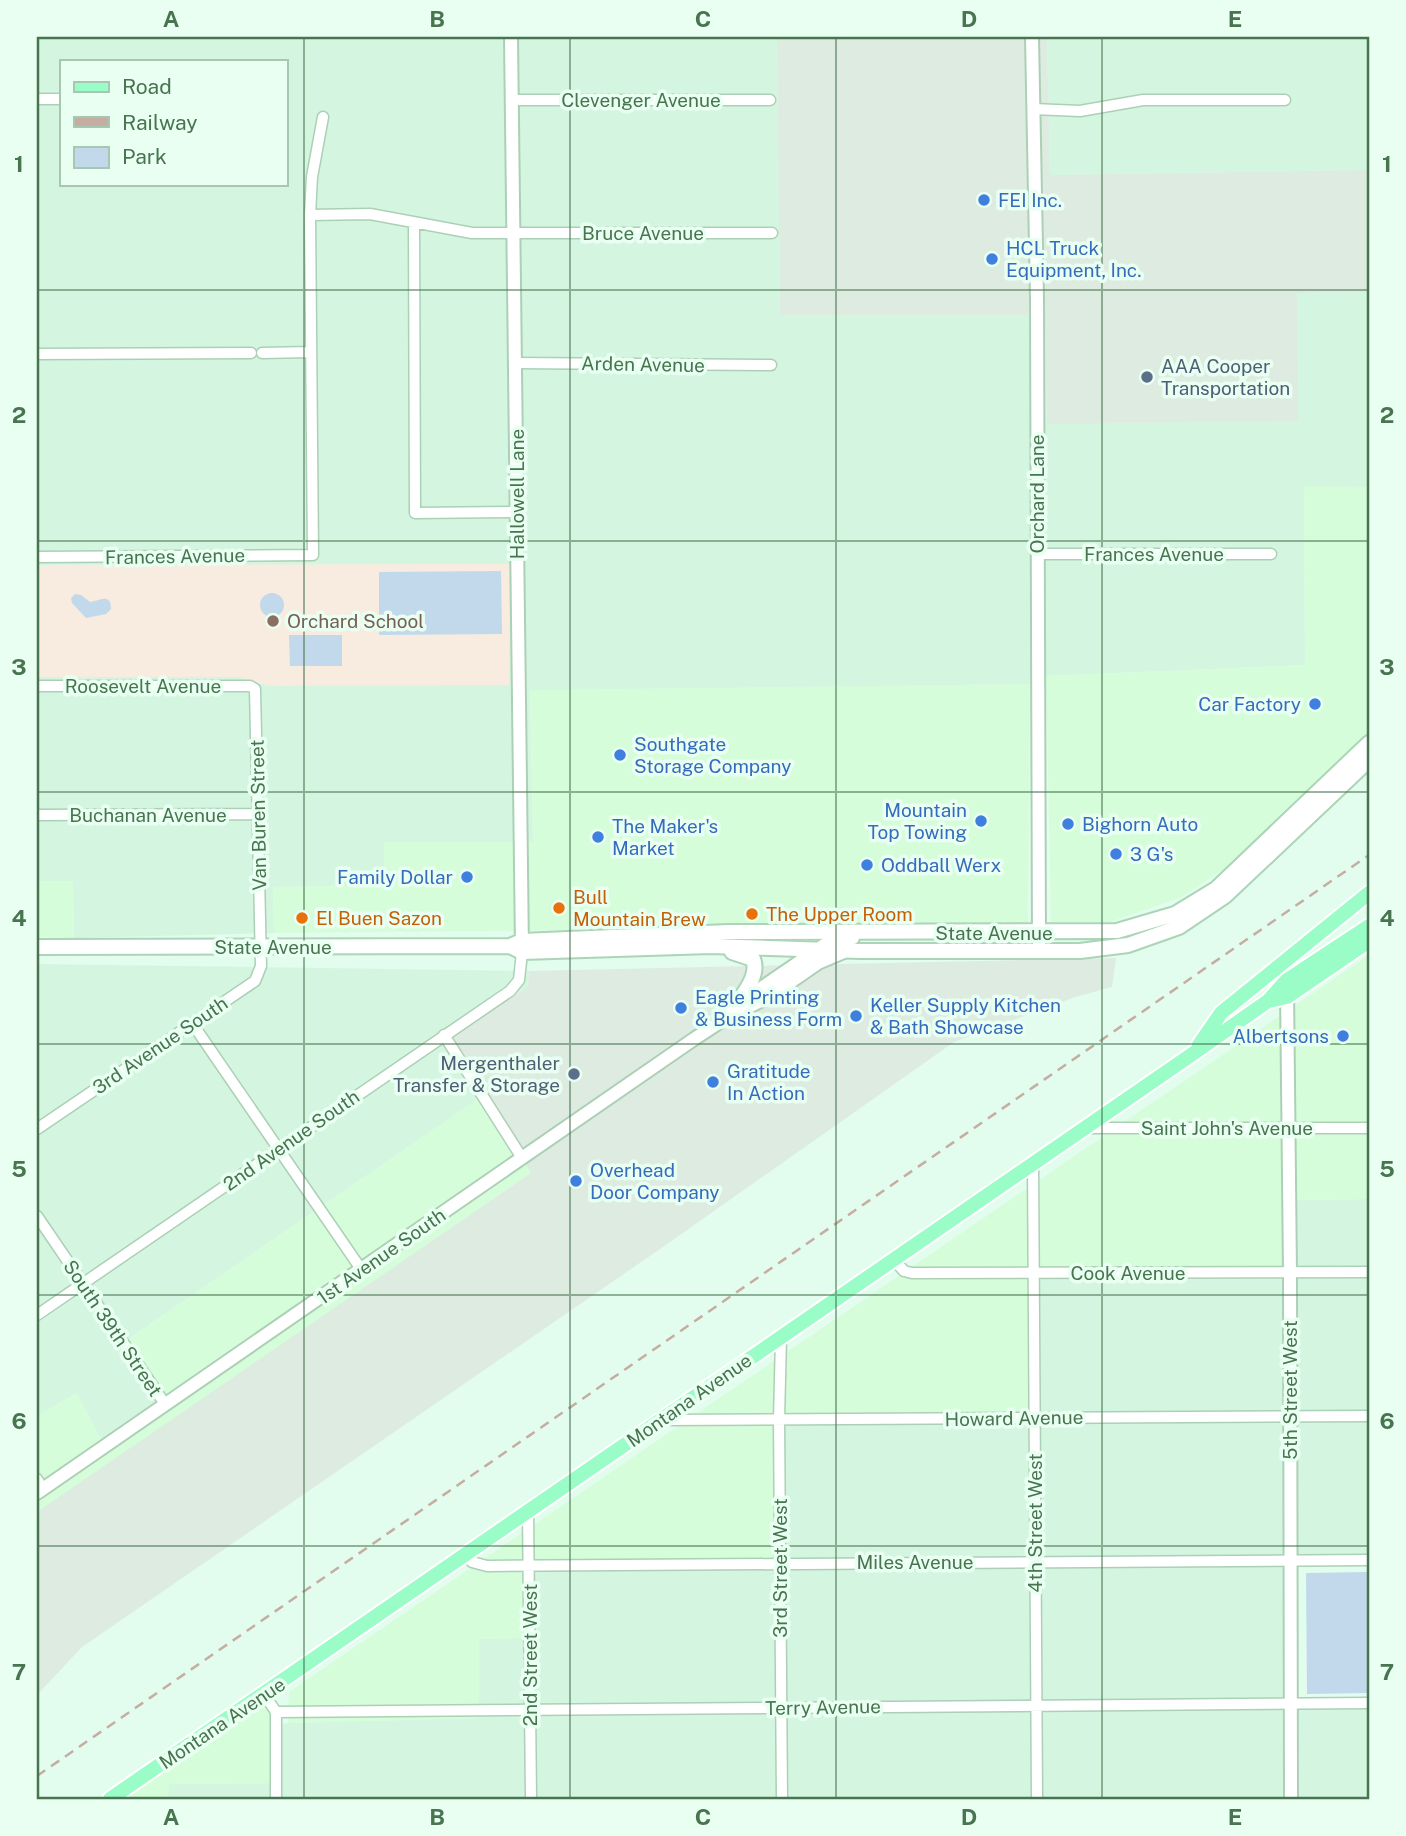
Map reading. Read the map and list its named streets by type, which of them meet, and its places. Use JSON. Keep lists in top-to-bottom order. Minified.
{"streets":{"main road":["State Avenue","Montana Avenue"],"street":["Clevenger Avenue","Bruce Avenue","Arden Avenue","Hallowell Lane","Orchard Lane","Frances Avenue","Roosevelt Avenue","Buchanan Avenue","Van Buren Street","3rd Avenue South","Saint John's Avenue","2nd Avenue South","1st Avenue South","Cook Avenue","South 39th Street","5th Street West","Howard Avenue","4th Street West","Miles Avenue","3rd Street West","2nd Street West","Terry Avenue"]},"crossings":[["Clevenger Avenue","Hallowell Lane"],["Bruce Avenue","Hallowell Lane"],["Arden Avenue","Hallowell Lane"],["Hallowell Lane","State Avenue"],["Hallowell Lane","2nd Avenue South"],["Orchard Lane","Frances Avenue"],["Orchard Lane","State Avenue"],["Roosevelt Avenue","Van Buren Street"],["Buchanan Avenue","Van Buren Street"],["Van Buren Street","State Avenue"],["Van Buren Street","3rd Avenue South"],["State Avenue","3rd Avenue South"],["State Avenue","2nd Avenue South"],["State Avenue","1st Avenue South"],["Saint John's Avenue","5th Street West"],["Saint John's Avenue","Montana Avenue"],["2nd Avenue South","South 39th Street"],["1st Avenue South","South 39th Street"],["Cook Avenue","5th Street West"],["Cook Avenue","Montana Avenue"],["Cook Avenue","4th Street West"],["5th Street West","Montana Avenue"],["5th Street West","Howard Avenue"],["5th Street West","Miles Avenue"],["5th Street West","Terry Avenue"],["Montana Avenue","Howard Avenue"],["Montana Avenue","4th Street West"],["Montana Avenue","Miles Avenue"],["Montana Avenue","3rd Street West"],["Montana Avenue","2nd Street West"],["Howard Avenue","4th Street West"],["Howard Avenue","3rd Street West"],["4th Street West","Miles Avenue"],["4th Street West","Terry Avenue"],["Miles Avenue","3rd Street West"],["Miles Avenue","2nd Street West"],["3rd Street West","Terry Avenue"],["2nd Street West","Terry Avenue"]],"places":["FEI Inc.","HCL Truck Equipment, Inc.","AAA Cooper Transportation","Orchard School","Car Factory","Southgate Storage Company","Mountain Top Towing","Bighorn Auto","The Maker's Market","3 G's","Oddball Werx","Family Dollar","Bull Mountain Brew","The Upper Room","El Buen Sazon","Eagle Printing & Business Form","Keller Supply Kitchen & Bath Showcase","Albertsons","Mergenthaler Transfer & Storage","Gratitude In Action","Overhead Door Company"],"legend":["Road","Railway","Park"],"grid":{"columns":["A","B","C","D","E"],"rows":["1","2","3","4","5","6","7"]}}
